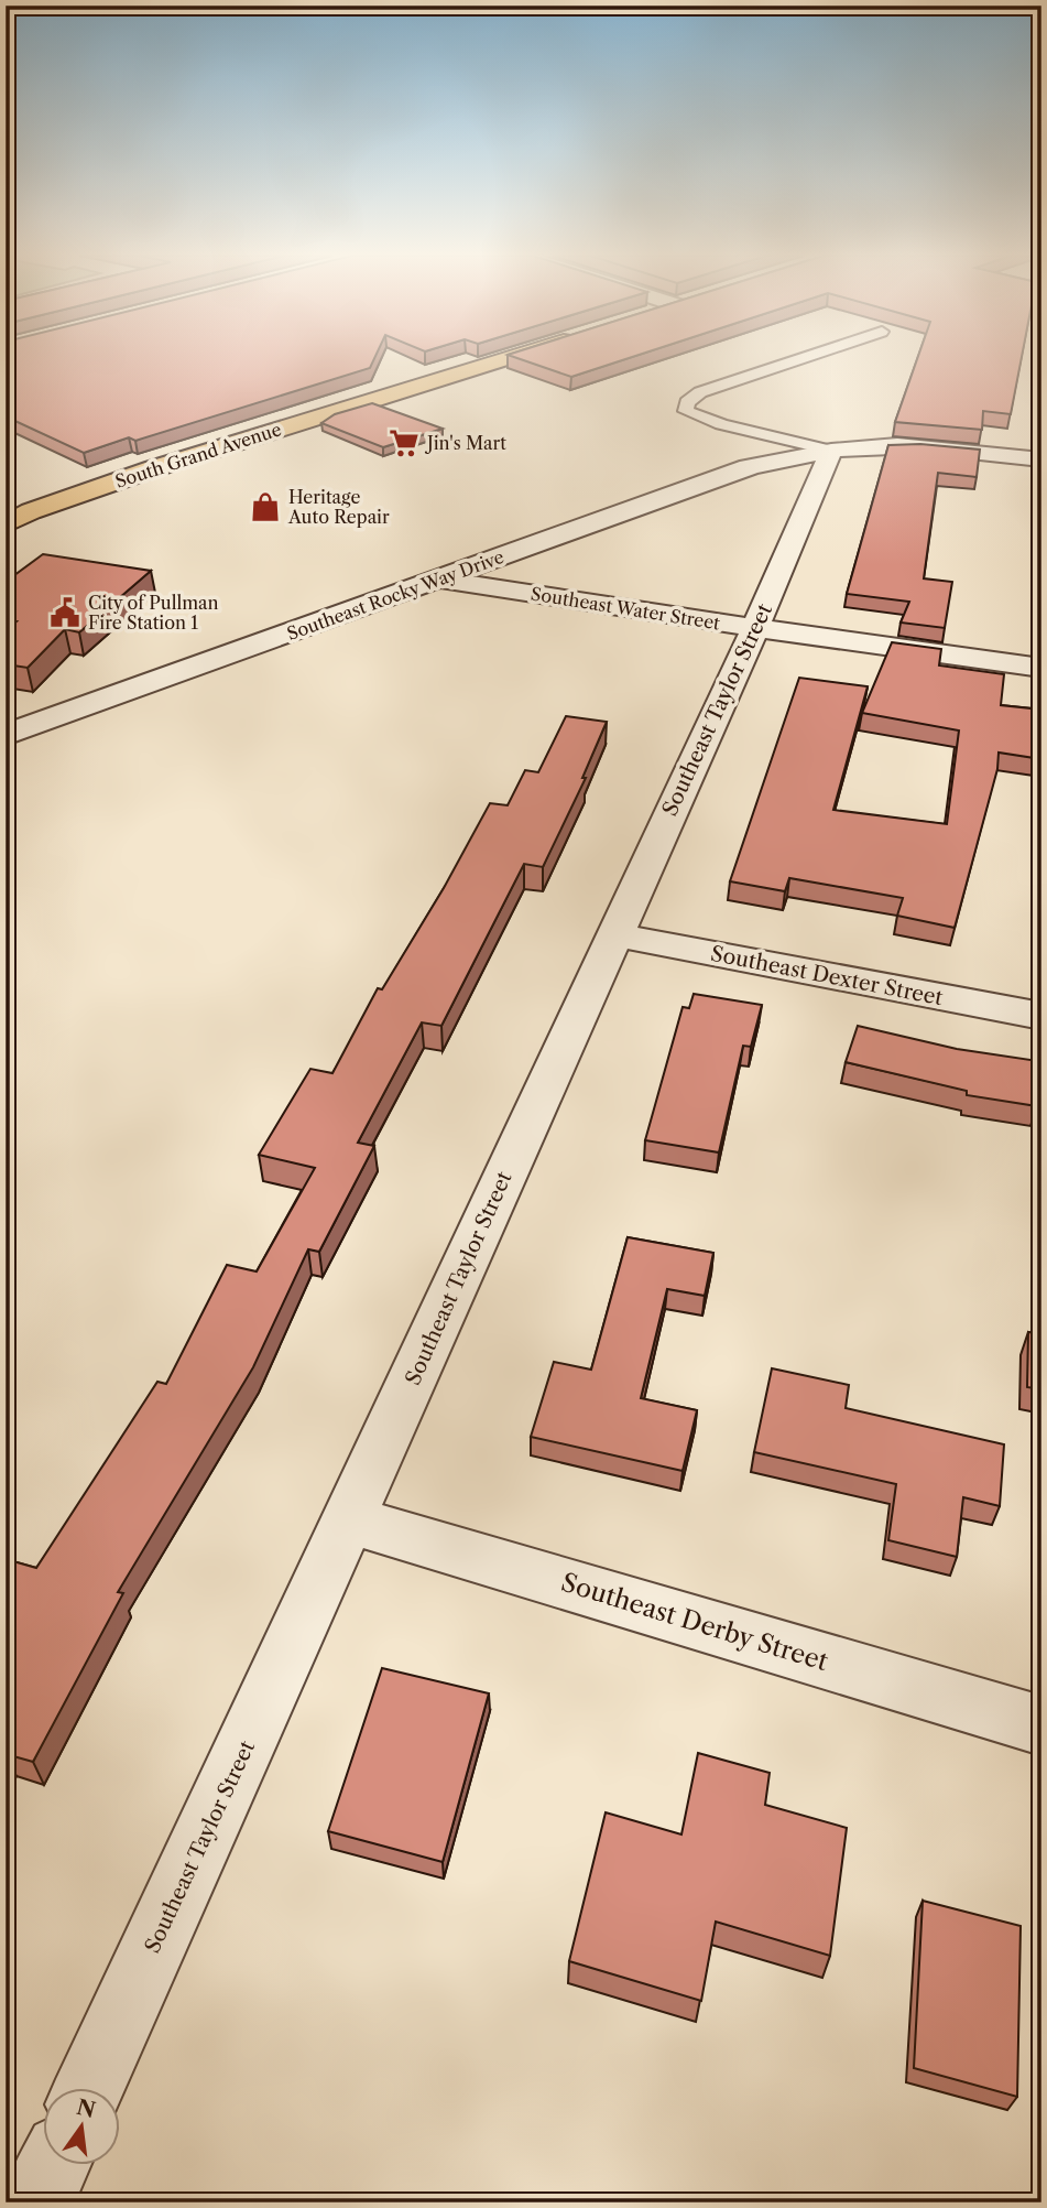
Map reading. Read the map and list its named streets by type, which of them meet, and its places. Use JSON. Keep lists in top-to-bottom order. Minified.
{"streets":{"main road":["South Grand Avenue"],"street":["Southeast Rocky Way Drive","Southeast Water Street","Southeast Taylor Street","Southeast Dexter Street","Southeast Derby Street"]},"crossings":[["Southeast Rocky Way Drive","Southeast Water Street"],["Southeast Rocky Way Drive","Southeast Taylor Street"],["Southeast Water Street","Southeast Taylor Street"],["Southeast Taylor Street","Southeast Dexter Street"],["Southeast Taylor Street","Southeast Derby Street"]],"places":{"supermarket":["Jin's Mart"],"shop":["Heritage Auto Repair"],"public building":["City of Pullman Fire Station 1"]},"north":"top"}
